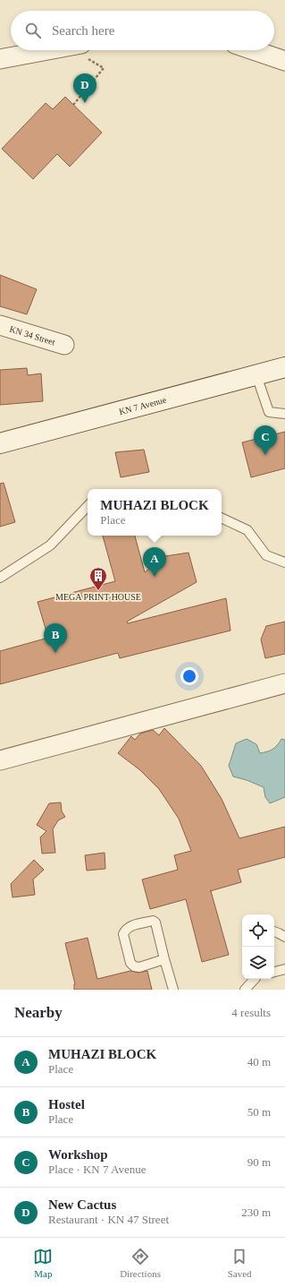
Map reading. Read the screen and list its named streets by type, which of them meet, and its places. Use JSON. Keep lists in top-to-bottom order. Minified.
{"streets":{"street":["KN 34 Street","KN 7 Avenue"]},"places":{"building":["MEGA PRINT HOUSE"]},"page":{"search":"Search here","pins":["D","C","A","B"],"popup":["MUHAZI BLOCK","Place"],"heading":["Nearby","4 results"],"list":[{"mark":"A","name":"MUHAZI BLOCK","note":"Place","value":"40 m"},{"mark":"B","name":"Hostel","note":"Place","value":"50 m"},{"mark":"C","name":"Workshop","note":"Place · KN 7 Avenue","value":"90 m"},{"mark":"D","name":"New Cactus","note":"Restaurant · KN 47 Street","value":"230 m"}],"nav":["Map","Directions","Saved"]}}
